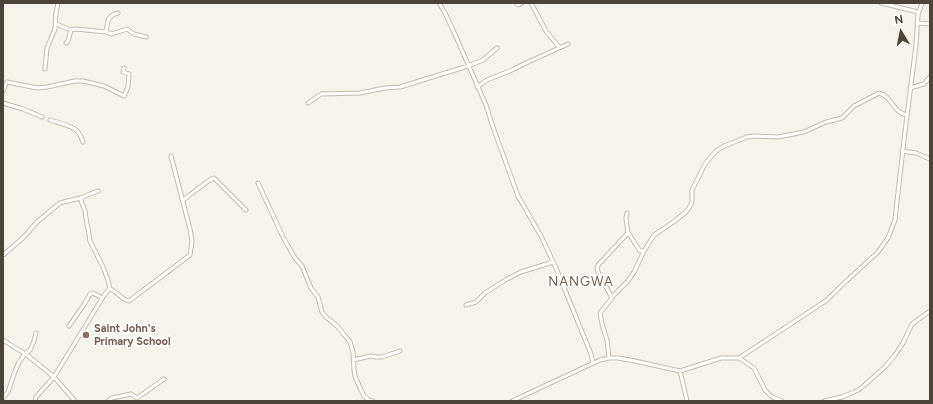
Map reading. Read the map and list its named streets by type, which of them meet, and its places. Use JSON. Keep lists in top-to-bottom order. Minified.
{"districts":["NANGWA"],"places":["Saint John's Primary School"],"north":"top"}
